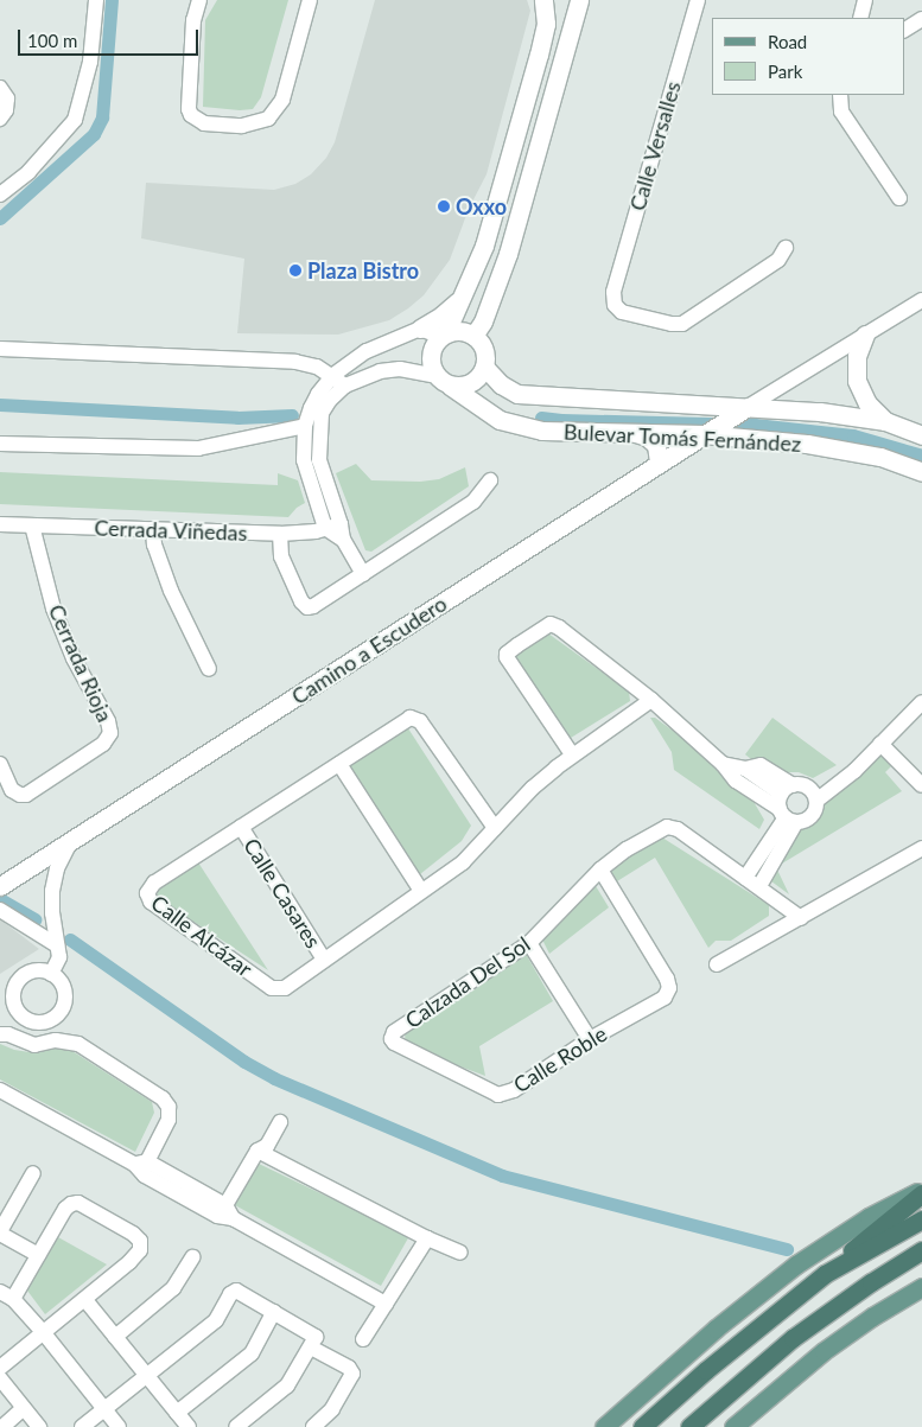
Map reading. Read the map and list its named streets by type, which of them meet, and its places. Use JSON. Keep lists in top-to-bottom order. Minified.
{"streets":{"main road":["Bulevar Tomás Fernández","Camino a Escudero"],"street":["Calle Versalles","Cerrada Viñedas","Cerrada Rioja","Calle Casares","Calle Alcázar","Calzada Del Sol","Calle Roble"]},"crossings":[["Bulevar Tomás Fernández","Camino a Escudero"],["Cerrada Viñedas","Cerrada Rioja"],["Calle Casares","Calle Alcázar"],["Calzada Del Sol","Calle Roble"]],"places":["Oxxo","Plaza Bistro"],"legend":["Road","Park"],"scale_bar":"100 m"}
